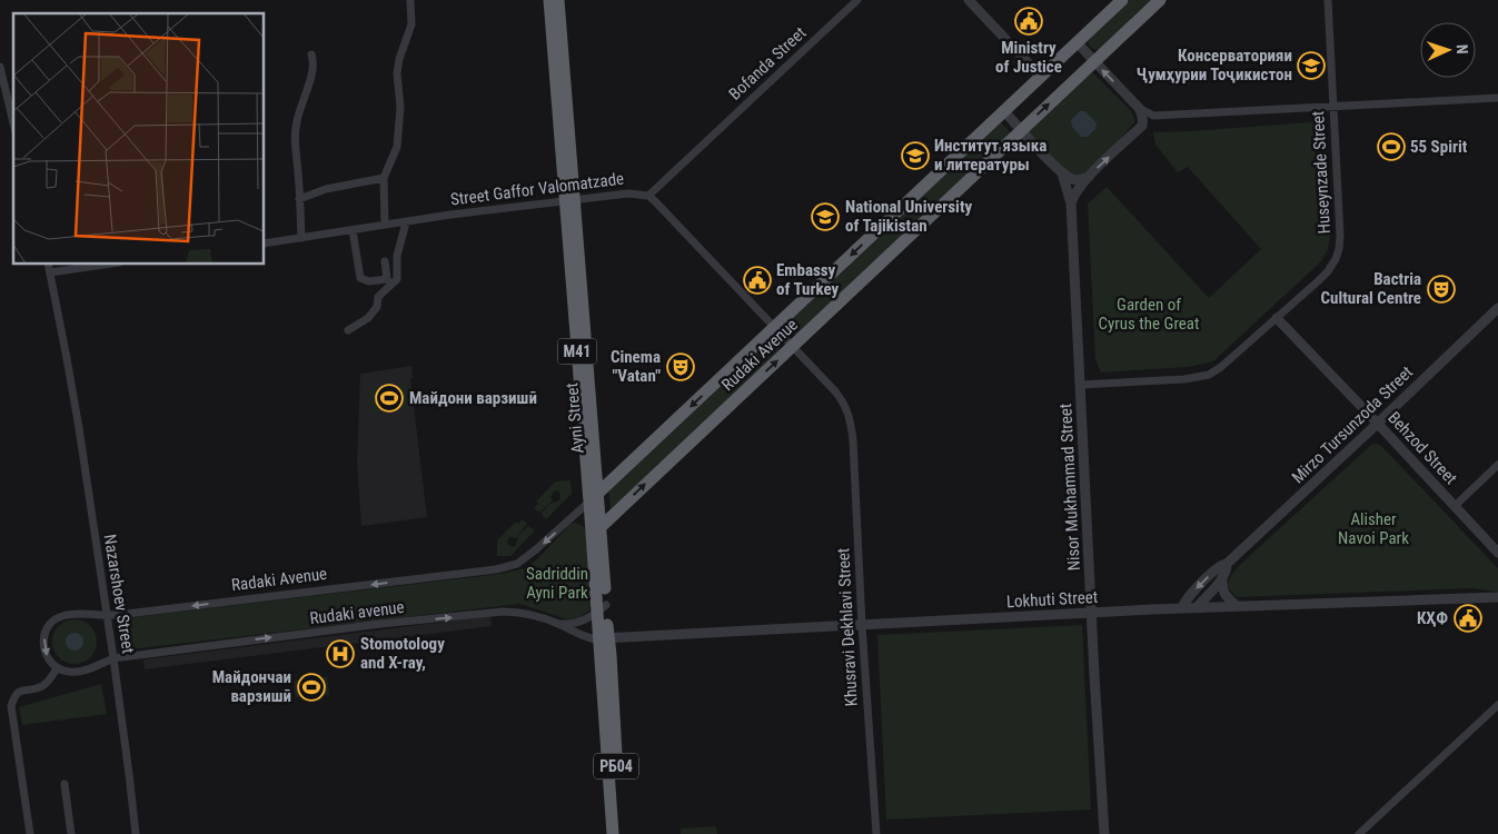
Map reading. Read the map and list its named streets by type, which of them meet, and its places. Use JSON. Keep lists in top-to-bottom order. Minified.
{"streets":{"highway":["M41","Rudaki Avenue","Ayni Street","РБ04"],"street":["Bofanda Street","Huseynzade Street","Street Gaffor Valomatzade","Mirzo Tursunzoda Street","Behzod Street","Nisor Mukhammad Street","Radaki Avenue","Nazarshoev Street","Lokhuti Street","Rudaki avenue","Khusravi Dekhlavi Street"]},"crossings":[["Bofanda Street","Street Gaffor Valomatzade"],["Huseynzade Street","Behzod Street"],["Huseynzade Street","Nisor Mukhammad Street"],["Street Gaffor Valomatzade","Rudaki Avenue"],["Street Gaffor Valomatzade","Ayni Street"],["Street Gaffor Valomatzade","Khusravi Dekhlavi Street"],["M41","Rudaki Avenue"],["M41","Ayni Street"],["M41","Radaki Avenue"],["Rudaki Avenue","Ayni Street"],["Rudaki Avenue","Nisor Mukhammad Street"],["Rudaki Avenue","Radaki Avenue"],["Ayni Street","Radaki Avenue"],["Ayni Street","Lokhuti Street"],["Ayni Street","Rudaki avenue"],["Ayni Street","РБ04"],["Mirzo Tursunzoda Street","Behzod Street"],["Mirzo Tursunzoda Street","Lokhuti Street"],["Nisor Mukhammad Street","Lokhuti Street"],["Radaki Avenue","Nazarshoev Street"],["Radaki Avenue","Rudaki avenue"],["Nazarshoev Street","Rudaki avenue"],["Lokhuti Street","Rudaki avenue"],["Lokhuti Street","Khusravi Dekhlavi Street"]],"one_way":["Radaki Avenue","Rudaki avenue"],"parks":["Garden of Cyrus the Great","Alisher Navoi Park","Sadriddin Ayni Park"],"places":{"public building":["Ministry of Justice","Embassy of Turkey","КҲФ"],"school or university":["Консерваторияи Ҷумҳурии Тоҷикистон","Институт языка и литературы","National University of Tajikistan"],"sports":["55 Spirit","Майдони варзишӣ","Майдончаи варзишӣ"],"theatre":["Bactria Cultural Centre","Cinema \"Vatan\""],"hospital":["Stomotology and X-ray,"]},"north":"right"}
